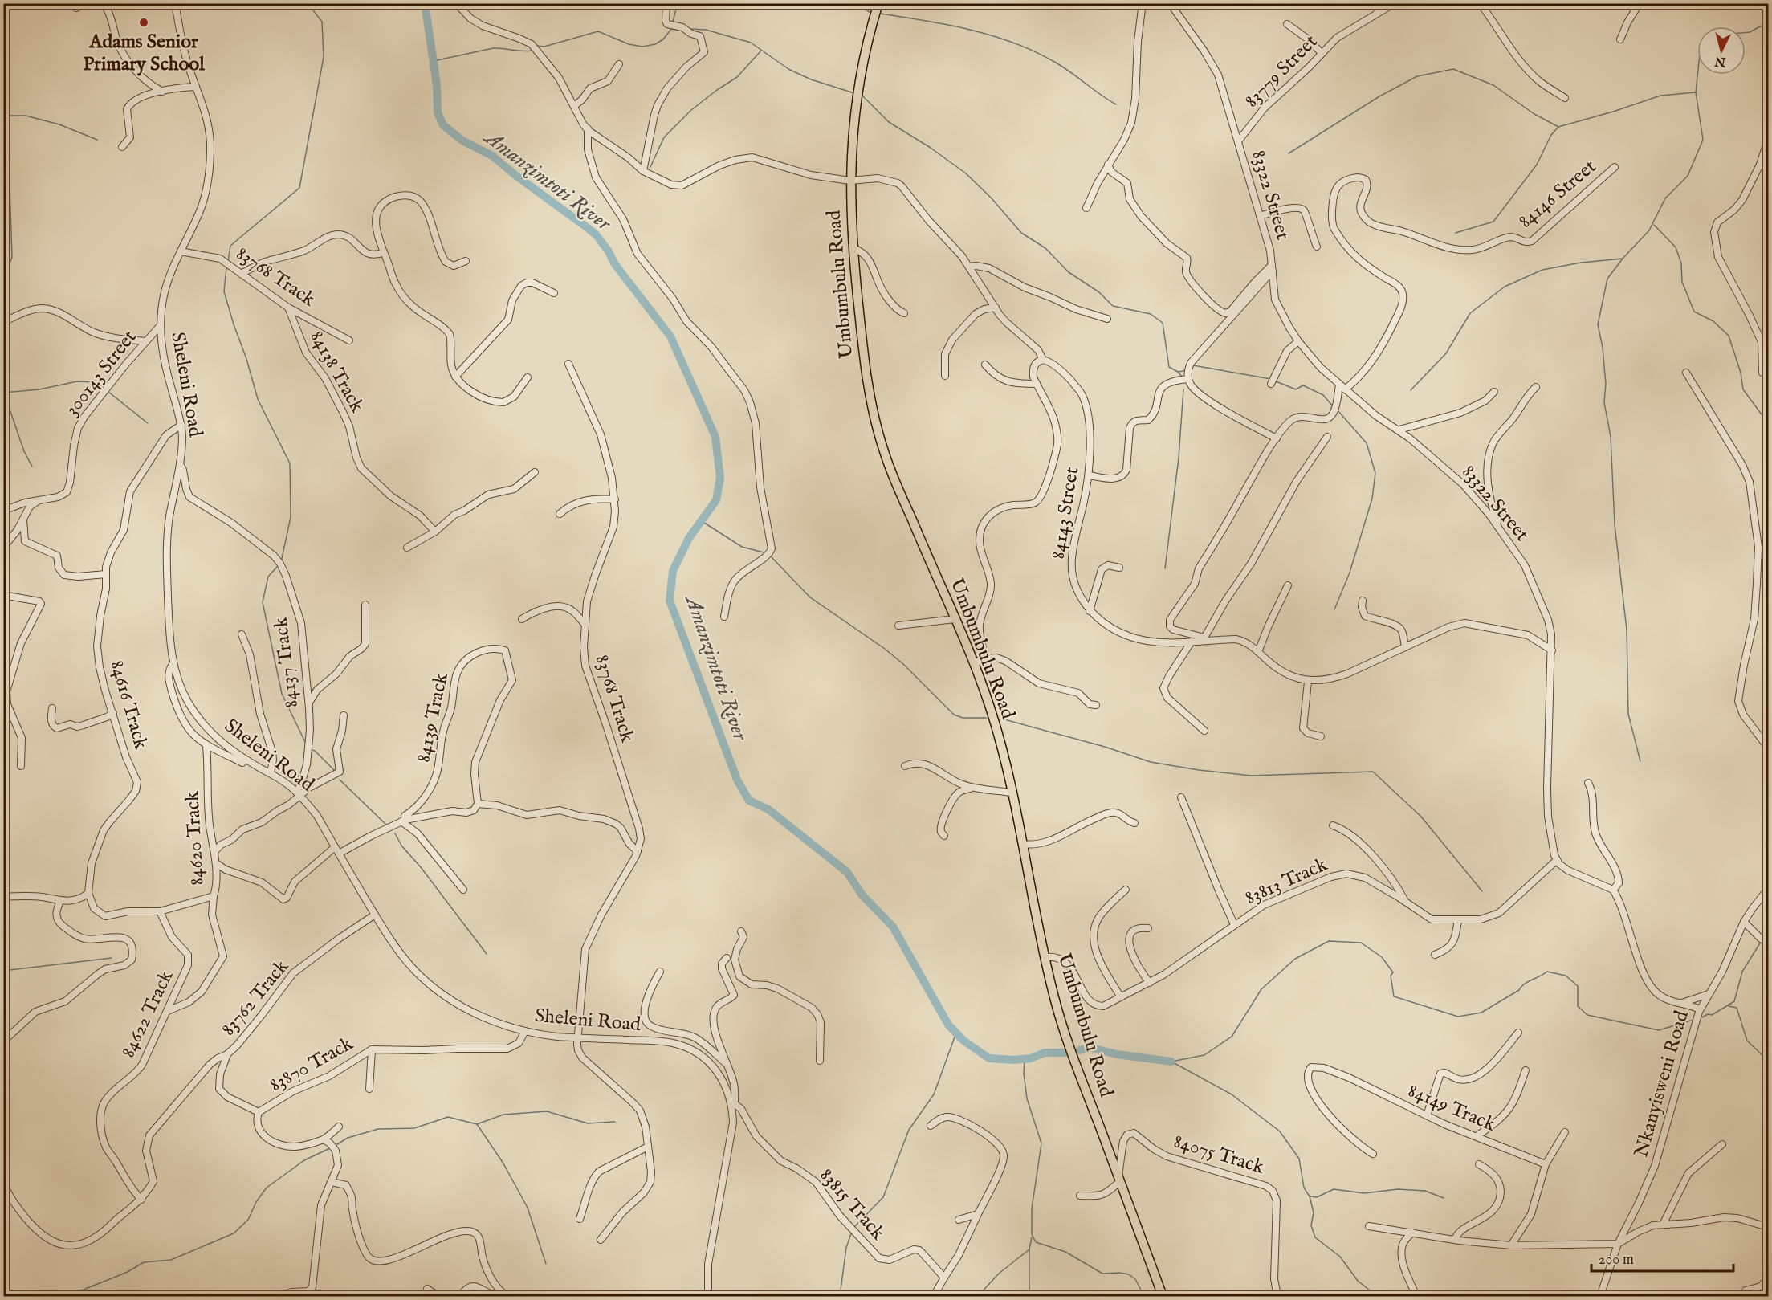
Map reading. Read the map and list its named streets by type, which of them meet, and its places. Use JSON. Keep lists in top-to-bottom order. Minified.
{"streets":{"main road":["Umbumbulu Road"],"street":["83779 Street","84146 Street","83322 Street","83768 Track","84138 Track","300143 Street","Sheleni Road","84143 Street","84137 Track","84616 Track","84139 Track","84620 Track","83813 Track","83762 Track","84622 Track","83870 Track","Nkanyisweni Road","84149 Track","84075 Track","83815 Track"]},"crossings":[["83779 Street","83322 Street"],["84146 Street","83322 Street"],["83322 Street","83813 Track"],["83768 Track","84138 Track"],["83768 Track","Sheleni Road"],["Umbumbulu Road","83813 Track"],["Umbumbulu Road","84075 Track"],["300143 Street","Sheleni Road"],["Sheleni Road","84137 Track"],["Sheleni Road","84616 Track"],["Sheleni Road","83762 Track"],["Sheleni Road","83870 Track"],["Sheleni Road","83815 Track"],["84616 Track","84620 Track"],["84620 Track","84622 Track"],["83762 Track","83870 Track"]],"water":["Amanzimtoti River"],"places":["Adams Senior Primary School"],"scale_bar":"200 m","north":"bottom"}
